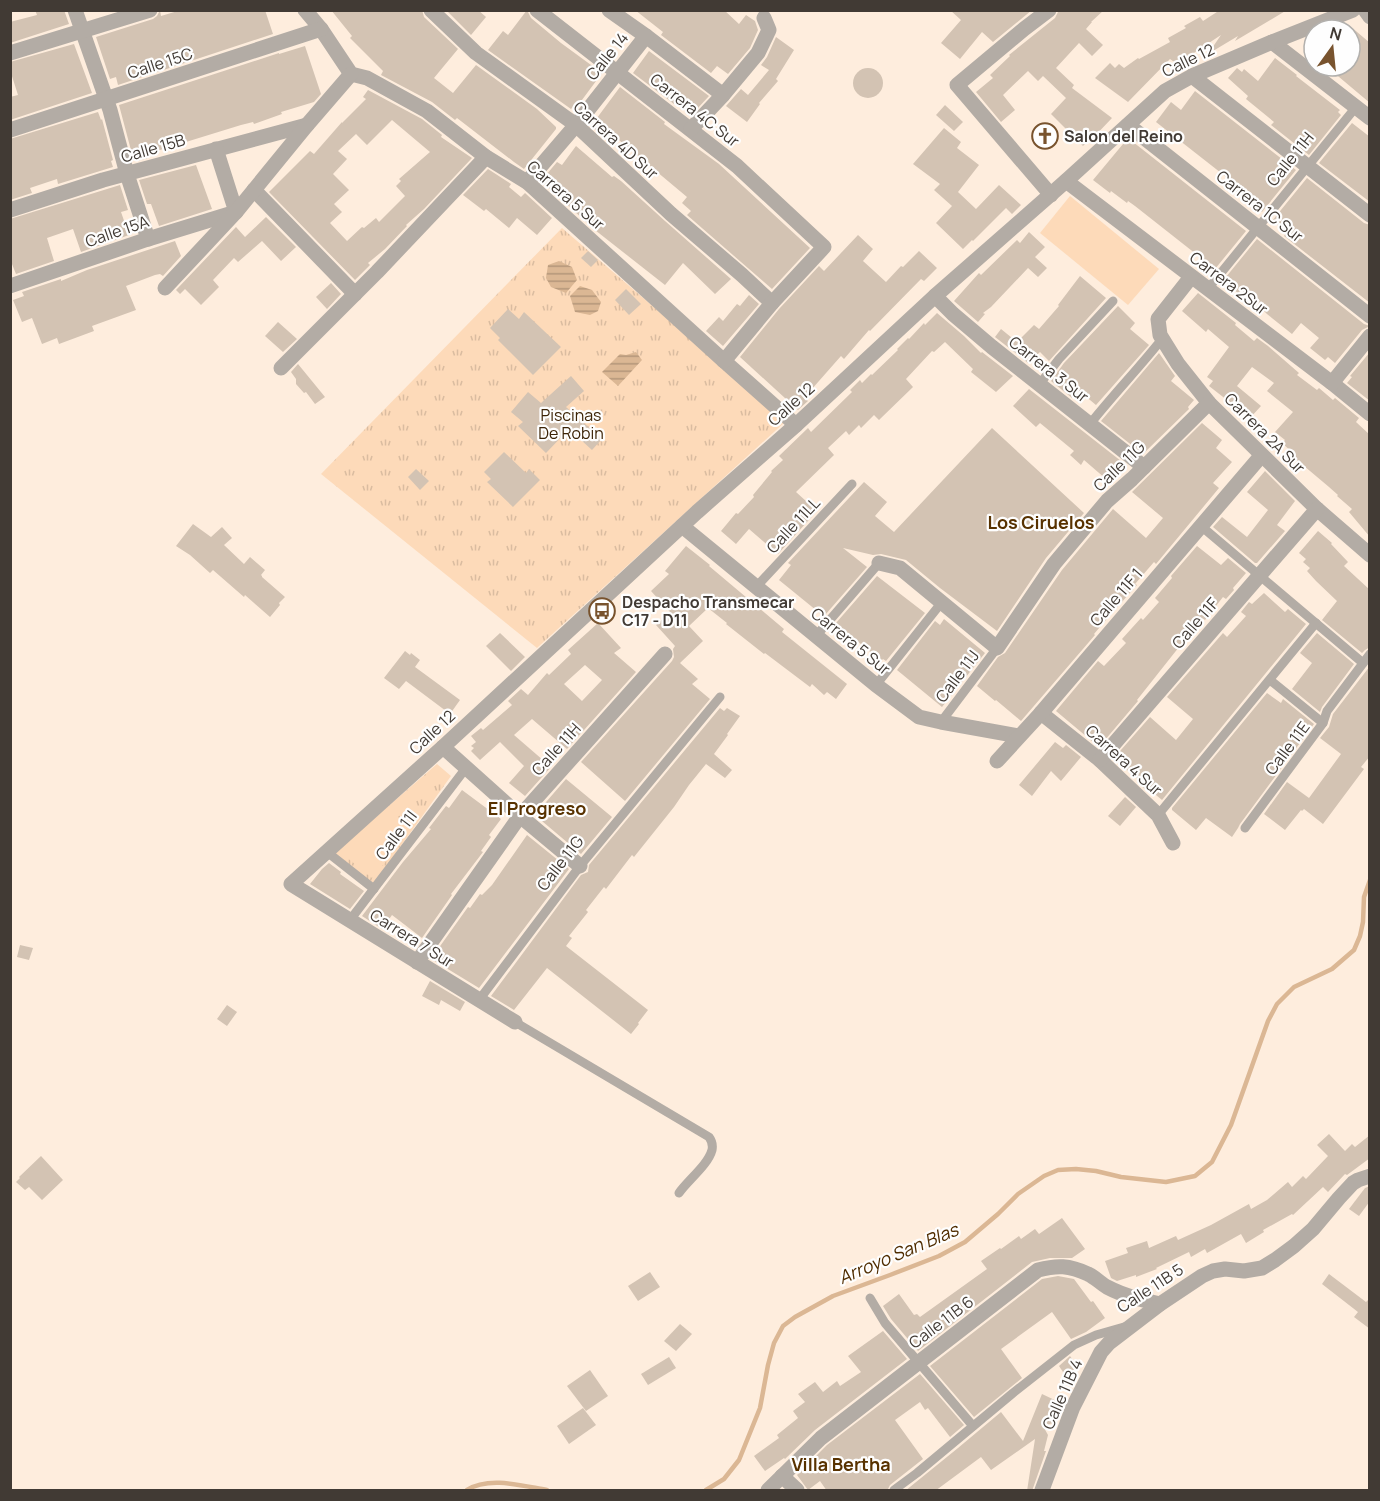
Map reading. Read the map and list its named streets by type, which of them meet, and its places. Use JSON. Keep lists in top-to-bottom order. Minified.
{"streets":{"street":["Calle 14","Calle 12","Calle 15C","Carrera 4C Sur","Carrera 4D Sur","Calle 15B","Calle 11H","Carrera 5 Sur","Carrera 1C Sur","Calle 15A","Carrera 2Sur","Carrera 3 Sur","Carrera 2A Sur","Calle 11G","Calle 11F 1","Calle 11F","Carrera 4 Sur","Carrera 7 Sur","Calle 11B 5","Calle 11B 6","Calle 11B 4"],"lane":["Calle 11LL","Calle 11J","Calle 11E","Calle 11I"]},"crossings":[["Calle 14","Carrera 4C Sur"],["Calle 14","Carrera 4D Sur"],["Calle 14","Carrera 5 Sur"],["Calle 12","Carrera 5 Sur"],["Calle 12","Carrera 1C Sur"],["Calle 12","Carrera 2Sur"],["Calle 12","Carrera 3 Sur"],["Calle 12","Carrera 7 Sur"],["Carrera 4C Sur","Carrera 4D Sur"],["Calle 11H","Carrera 1C Sur"],["Calle 11H","Carrera 2Sur"],["Calle 11H","Carrera 7 Sur"],["Carrera 5 Sur","Calle 11LL"],["Carrera 5 Sur","Calle 11F 1"],["Carrera 5 Sur","Calle 11J"],["Carrera 2Sur","Carrera 2A Sur"],["Carrera 3 Sur","Calle 11G"],["Carrera 2A Sur","Calle 11G"],["Carrera 2A Sur","Calle 11F 1"],["Carrera 2A Sur","Calle 11F"],["Calle 11G","Calle 11J"],["Calle 11G","Carrera 7 Sur"],["Calle 11F 1","Carrera 4 Sur"],["Calle 11F","Carrera 4 Sur"],["Calle 11I","Carrera 7 Sur"],["Calle 11B 5","Calle 11B 6"],["Calle 11B 5","Calle 11B 4"]],"districts":["Los Ciruelos","El Progreso","Villa Bertha"],"water":["Arroyo San Blas"],"parks":["Piscinas De Robin"],"places":{"church":["Salon del Reino"],"bus stop":["Despacho Transmecar C17 - D11"]},"north":"top"}
